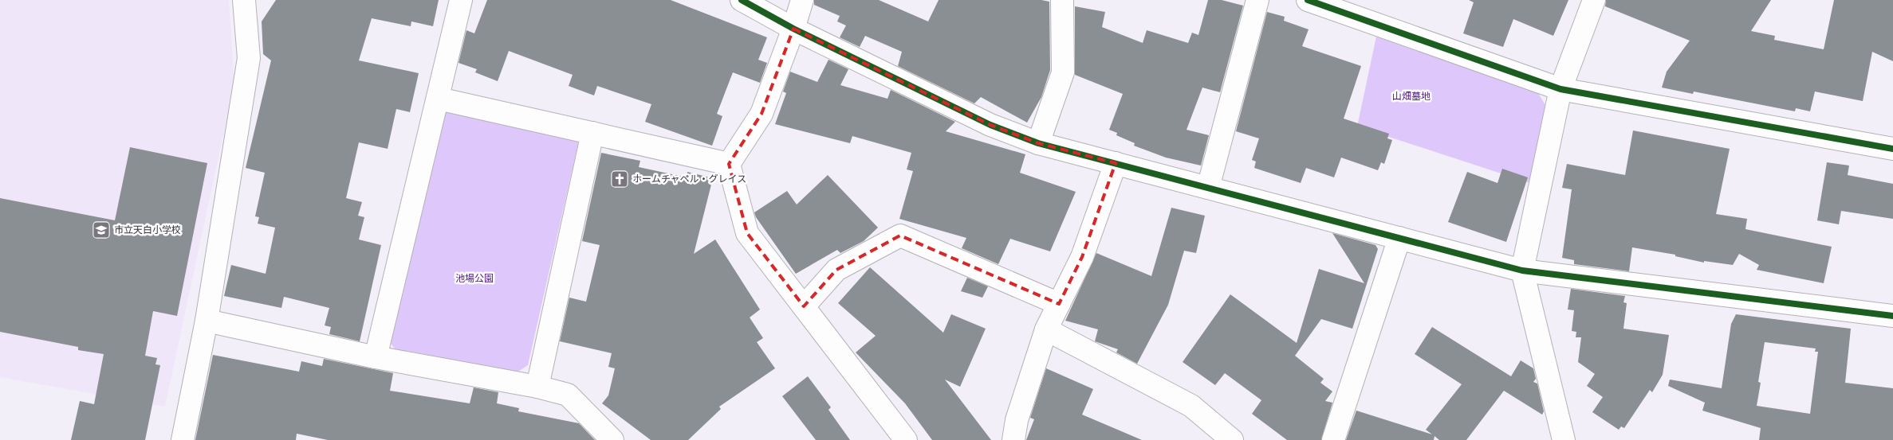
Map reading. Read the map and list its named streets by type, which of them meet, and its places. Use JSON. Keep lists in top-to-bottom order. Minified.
{"parks":["山畑墓地","池場公園"],"places":{"church":["ホームチャペル・グレイス"],"school or university":["市立天白小学校"]}}
